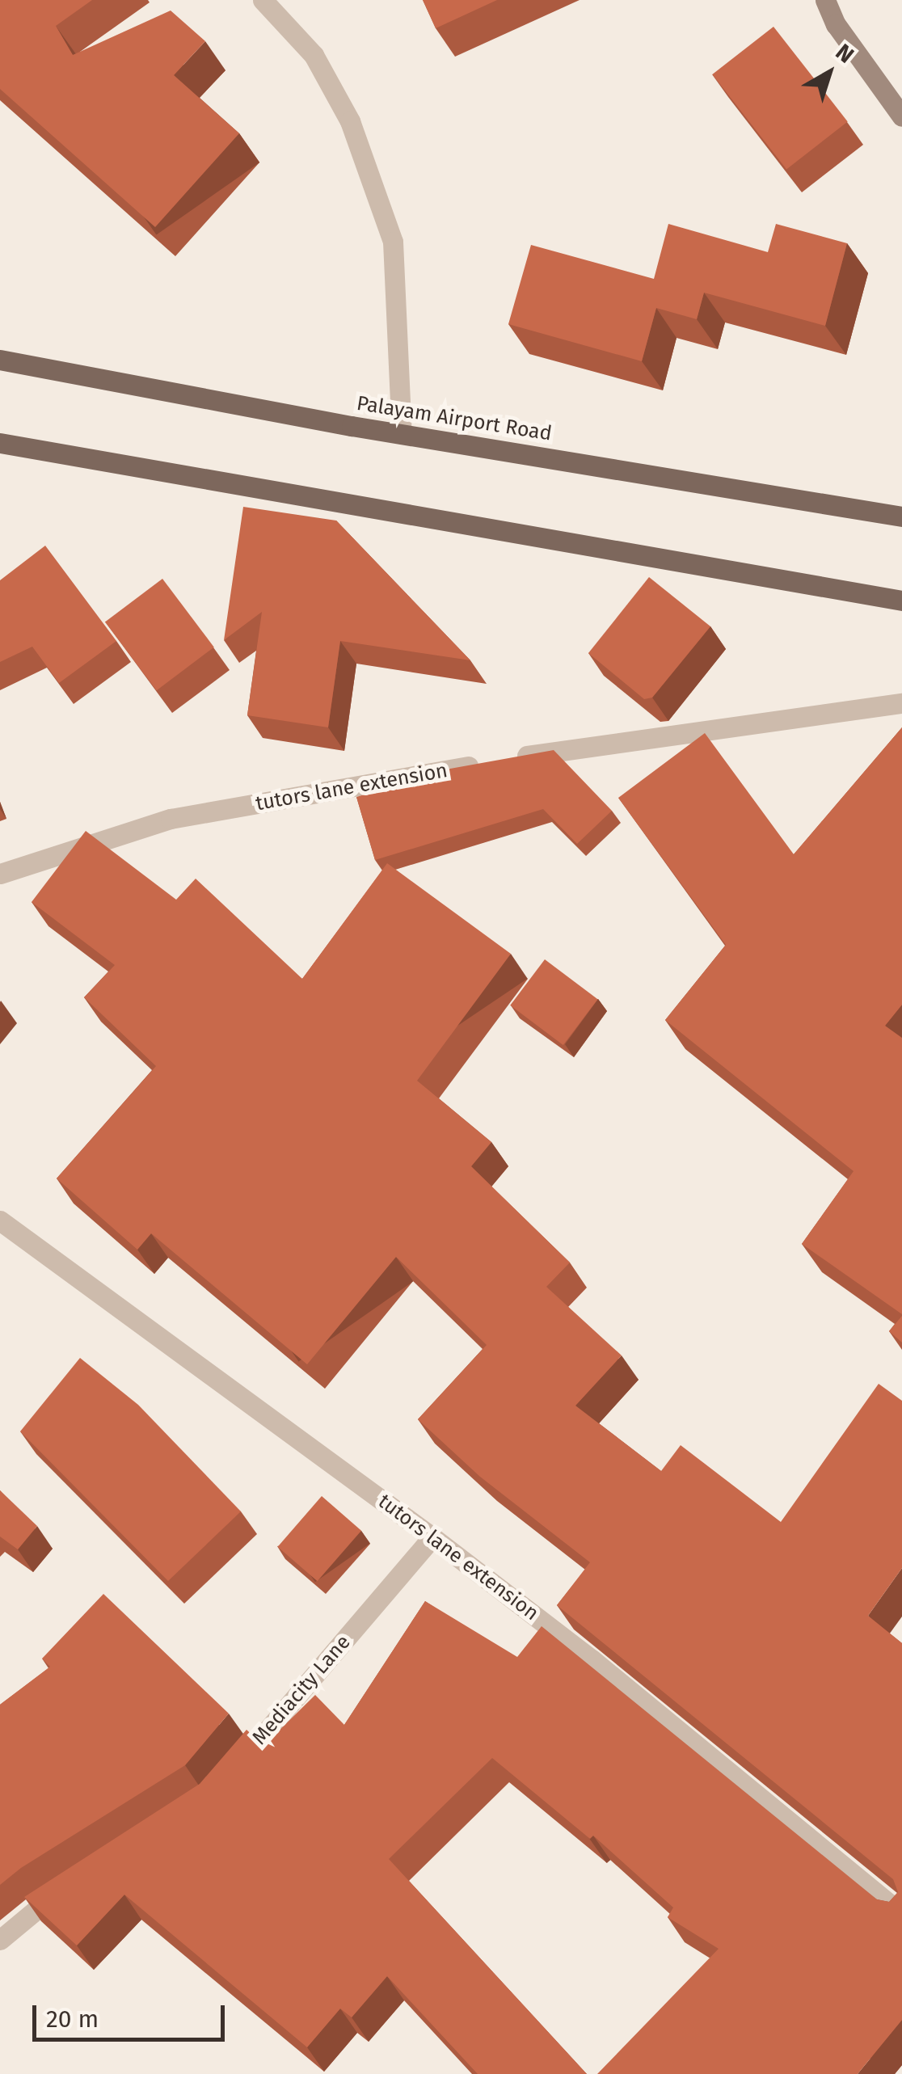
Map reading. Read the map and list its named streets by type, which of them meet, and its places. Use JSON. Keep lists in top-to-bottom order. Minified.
{"streets":{"main road":["Palayam Airport Road"],"street":["tutors lane extension","Mediacity Lane"]},"crossings":[["tutors lane extension","Mediacity Lane"]],"scale_bar":"20 m","north":"top right"}
